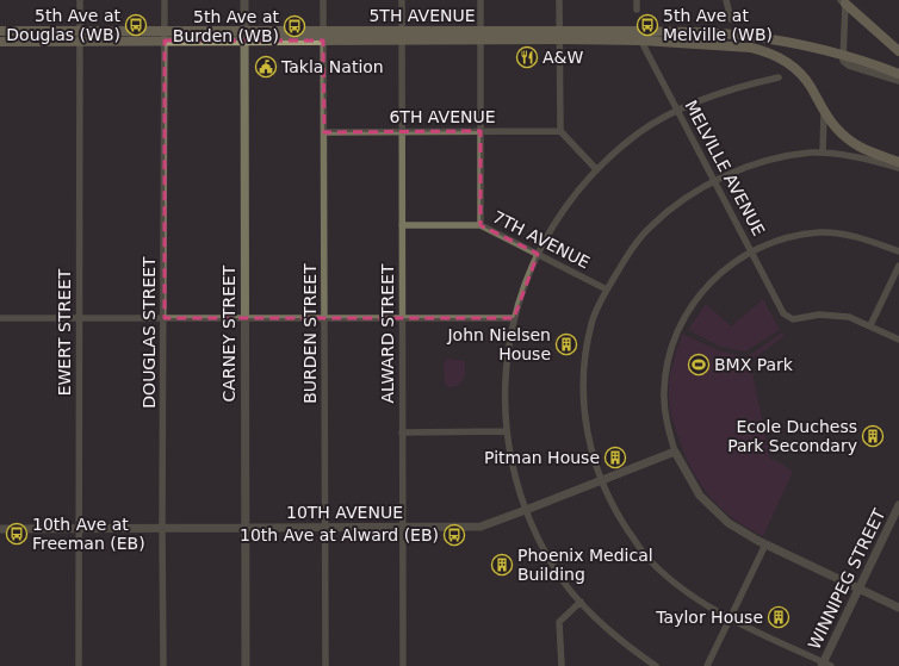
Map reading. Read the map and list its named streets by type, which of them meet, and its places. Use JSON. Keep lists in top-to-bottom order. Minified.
{"streets":{"main road":["5TH AVENUE"],"street":["6TH AVENUE","MELVILLE AVENUE","7TH AVENUE","EWERT STREET","DOUGLAS STREET","CARNEY STREET","BURDEN STREET","ALWARD STREET","10TH AVENUE","WINNIPEG STREET"]},"crossings":[["5TH AVENUE","MELVILLE AVENUE"],["5TH AVENUE","EWERT STREET"],["5TH AVENUE","DOUGLAS STREET"],["5TH AVENUE","CARNEY STREET"],["5TH AVENUE","BURDEN STREET"],["5TH AVENUE","ALWARD STREET"],["6TH AVENUE","BURDEN STREET"],["6TH AVENUE","ALWARD STREET"],["7TH AVENUE","ALWARD STREET"],["EWERT STREET","10TH AVENUE"],["DOUGLAS STREET","10TH AVENUE"],["CARNEY STREET","10TH AVENUE"],["BURDEN STREET","10TH AVENUE"],["ALWARD STREET","10TH AVENUE"]],"places":{"bus stop":["5th Ave at Douglas (WB)","5th Ave at Melville (WB)","5th Ave at Burden (WB)","10th Ave at Freeman (EB)","10th Ave at Alward (EB)"],"restaurant":["A&W"],"public building":["Takla Nation"],"building":["John Nielsen House","Ecole Duchess Park Secondary","Pitman House","Phoenix Medical Building","Taylor House"],"sports":["BMX Park"]}}
